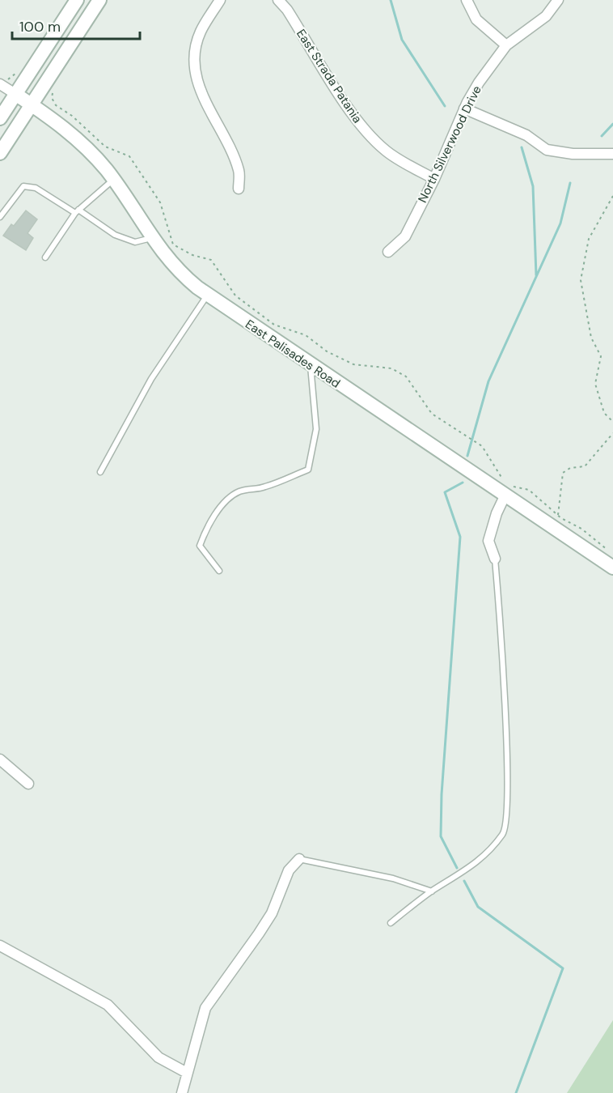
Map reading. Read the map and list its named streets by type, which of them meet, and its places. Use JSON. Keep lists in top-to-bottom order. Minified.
{"streets":{"street":["East Strada Patania","North Silverwood Drive","East Palisades Road"]},"crossings":[["East Strada Patania","North Silverwood Drive"]],"scale_bar":"100 m"}
